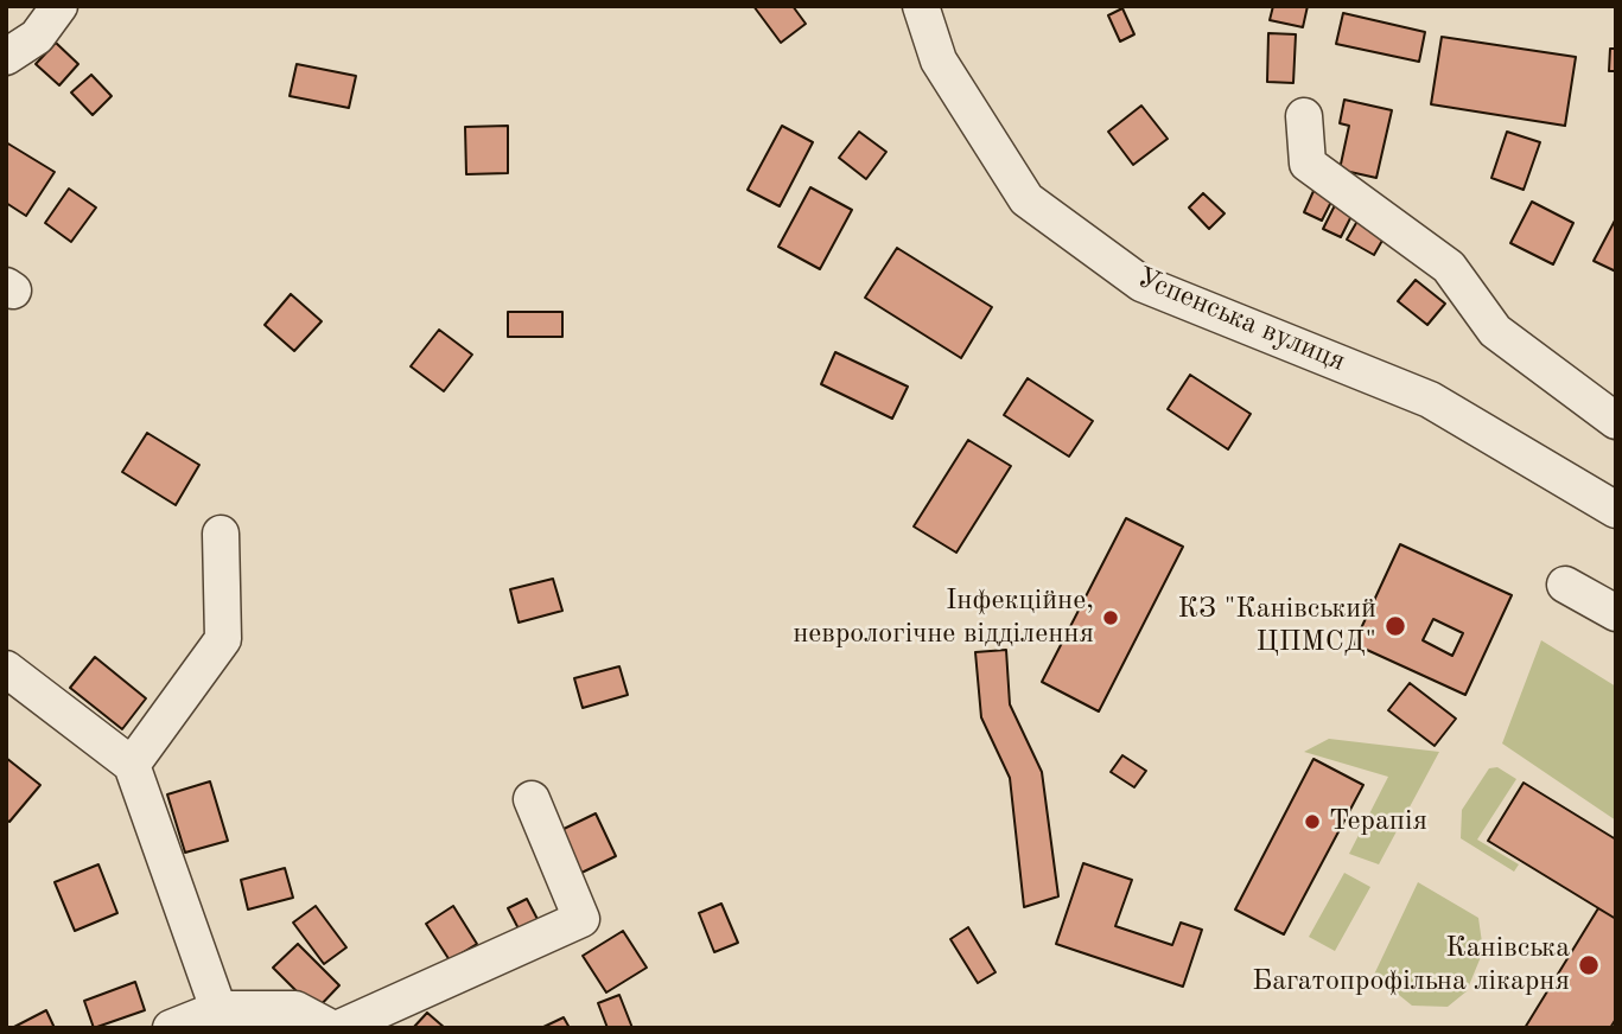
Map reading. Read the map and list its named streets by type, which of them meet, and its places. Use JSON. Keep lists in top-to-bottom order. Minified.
{"streets":{"street":["Успенська вулиця"]},"places":["Інфекційне, неврологічне відділення","КЗ \"Канівський ЦПМСД\"","Терапія","Канівська Багатопрофільна лікарня"]}
